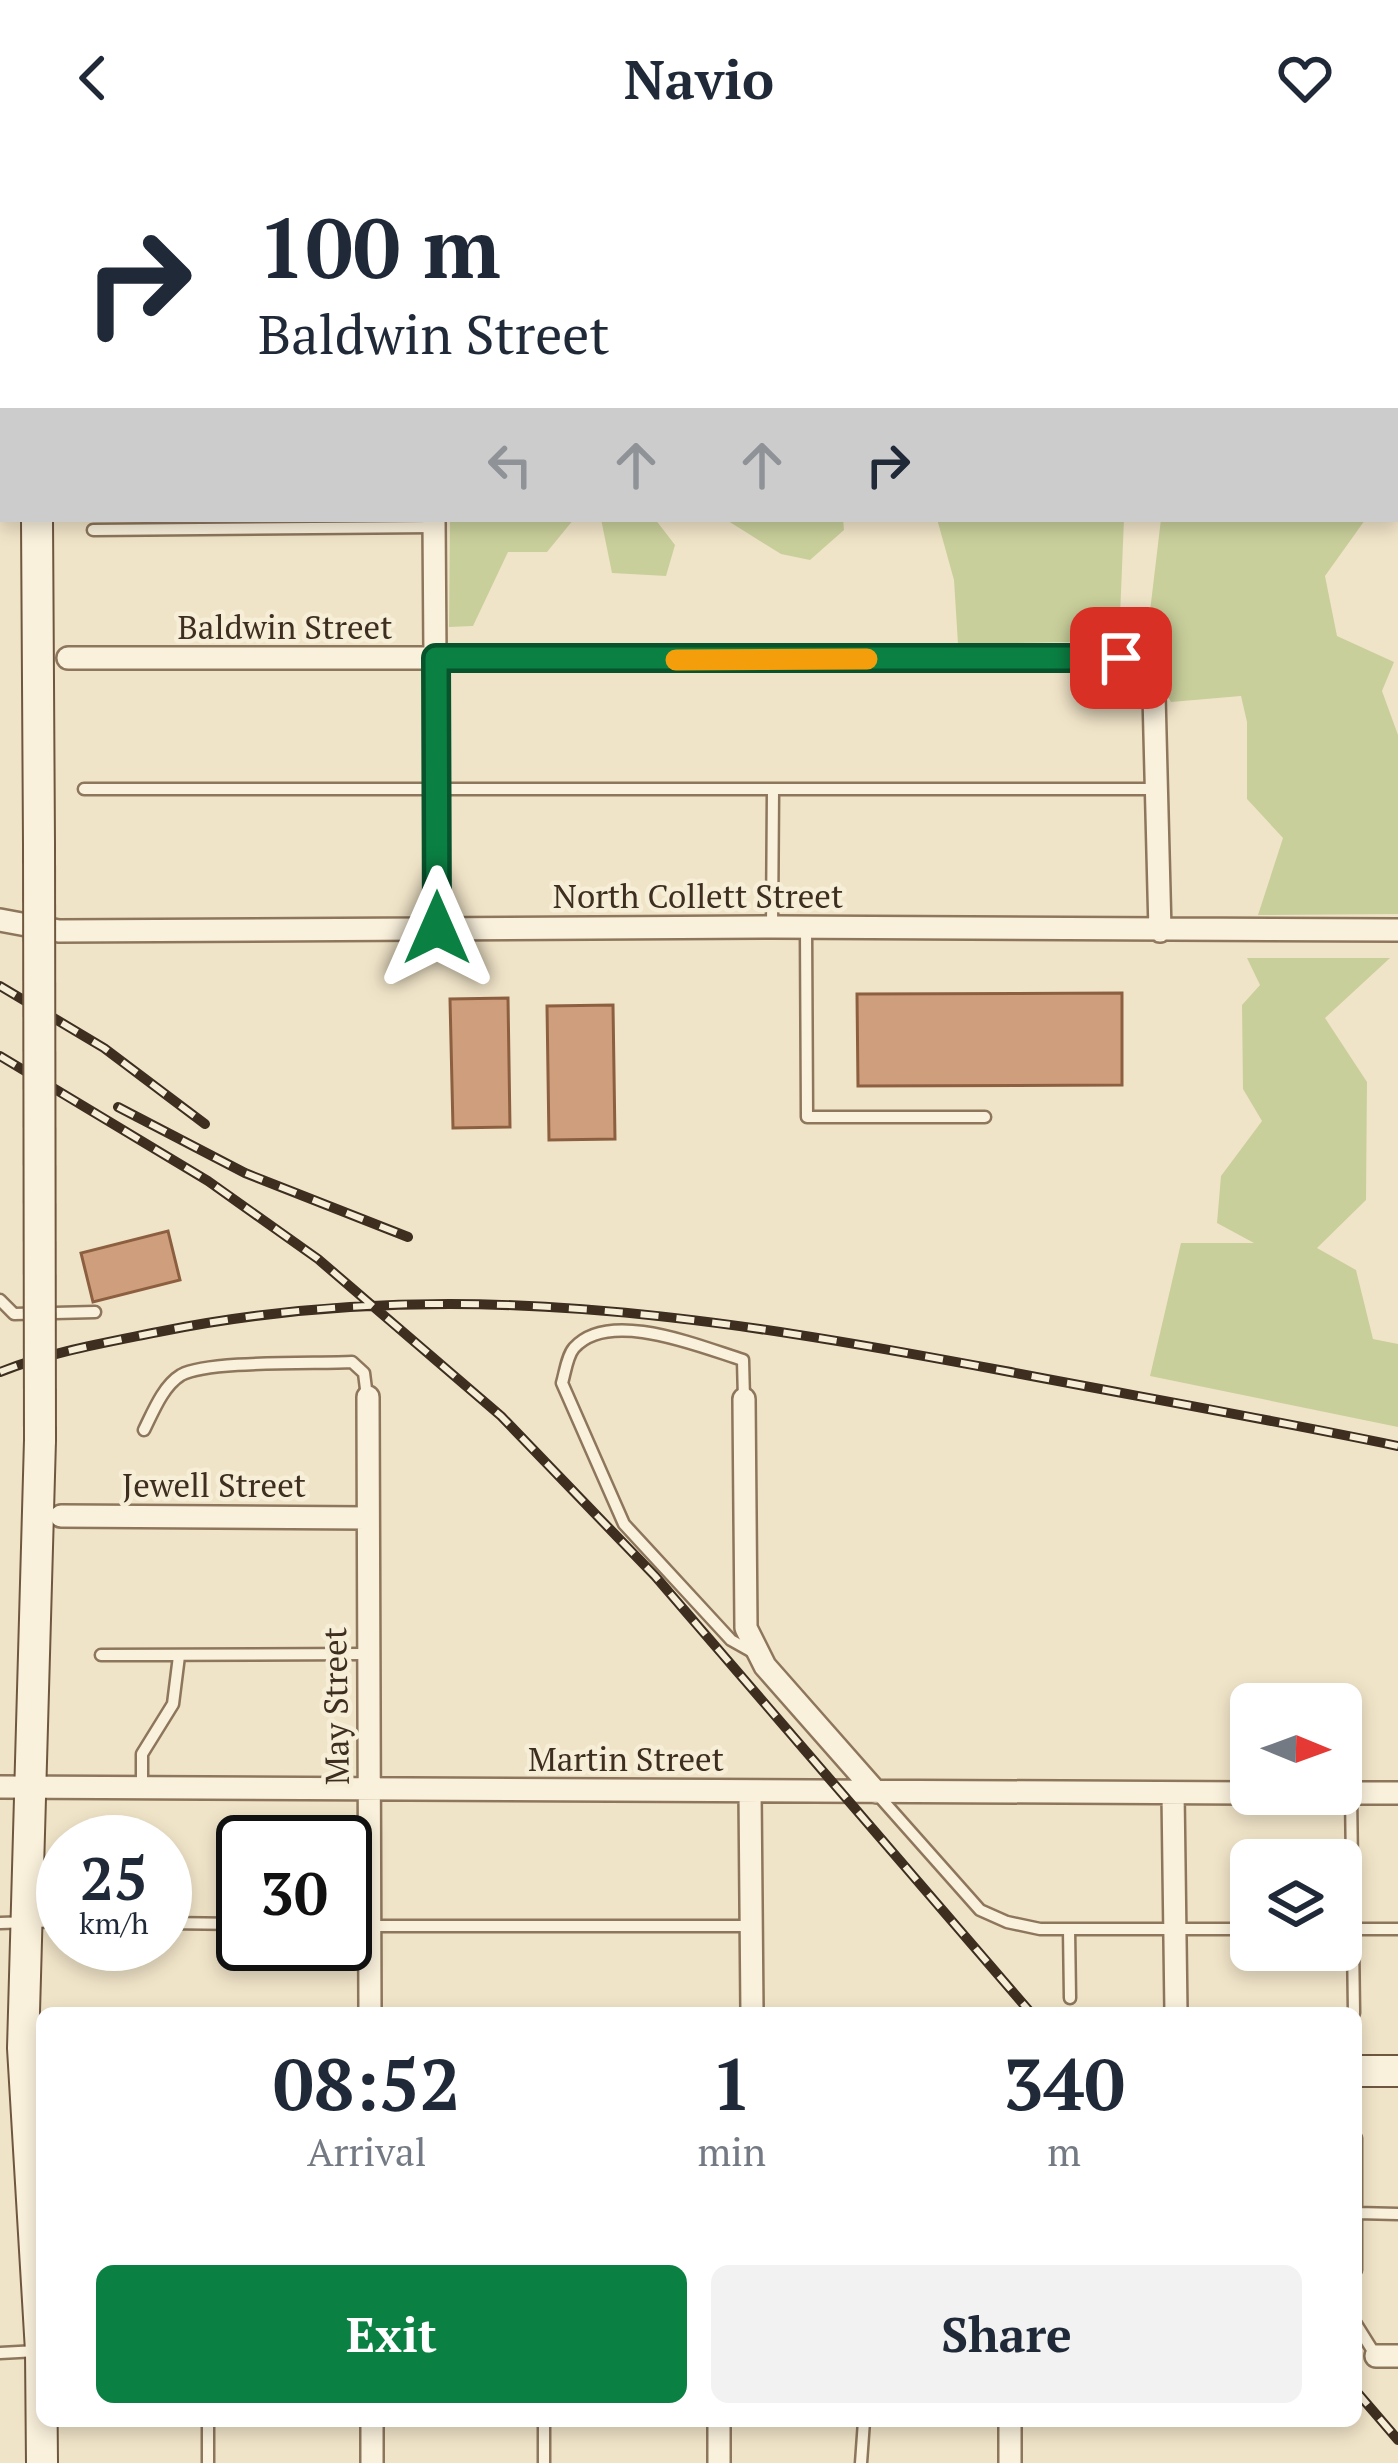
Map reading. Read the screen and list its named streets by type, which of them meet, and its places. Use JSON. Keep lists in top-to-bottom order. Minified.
{"streets":{"street":["Baldwin Street","North Collett Street","Jewell Street","May Street","Martin Street"]},"crossings":[["Jewell Street","May Street"],["May Street","Martin Street"]],"north":"right","page":{"header":"Navio","turn":["100 m","Baldwin Street"],"speed":"25 km/h","limit":"30","eta":["08:52","Arrival","1","min","340","m"],"buttons":["Exit","Share"]}}
